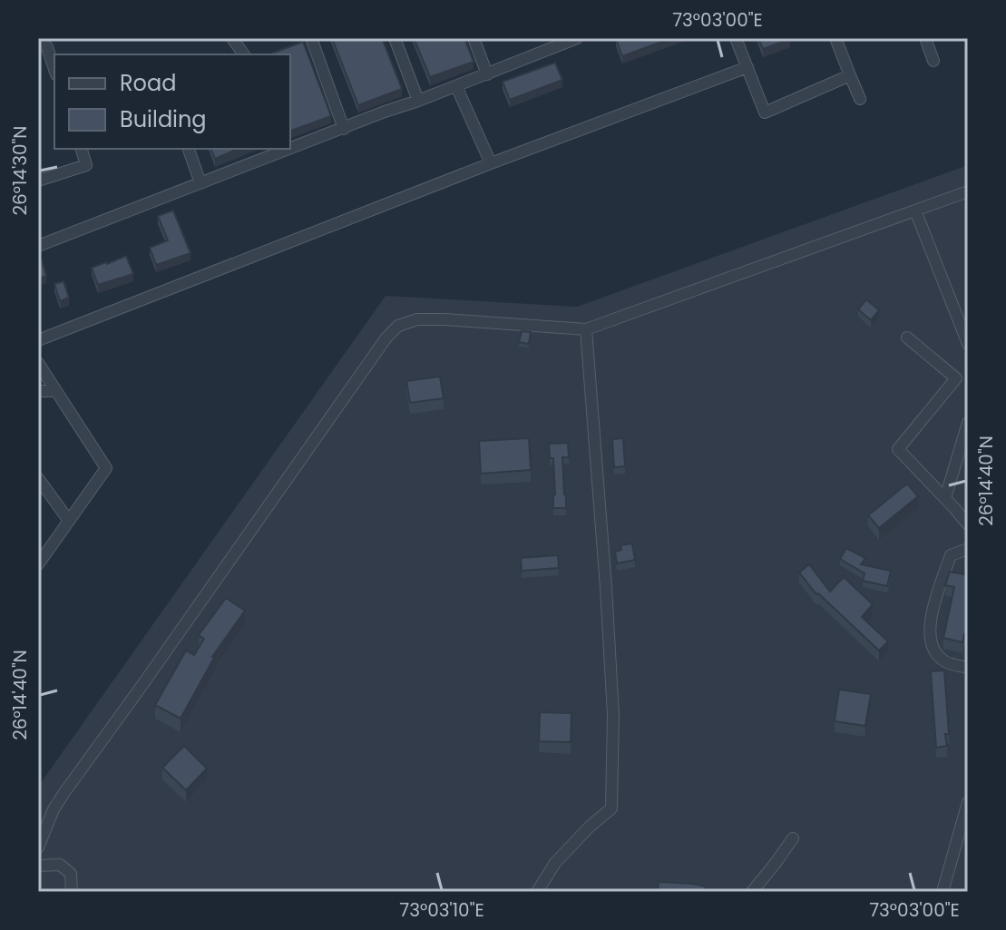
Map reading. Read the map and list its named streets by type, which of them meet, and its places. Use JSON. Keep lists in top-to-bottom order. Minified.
{"legend":["Road","Building"],"coordinates":["73°03'00\"E","26°14'30\"N","26°14'40\"N","73°03'10\"E"]}
